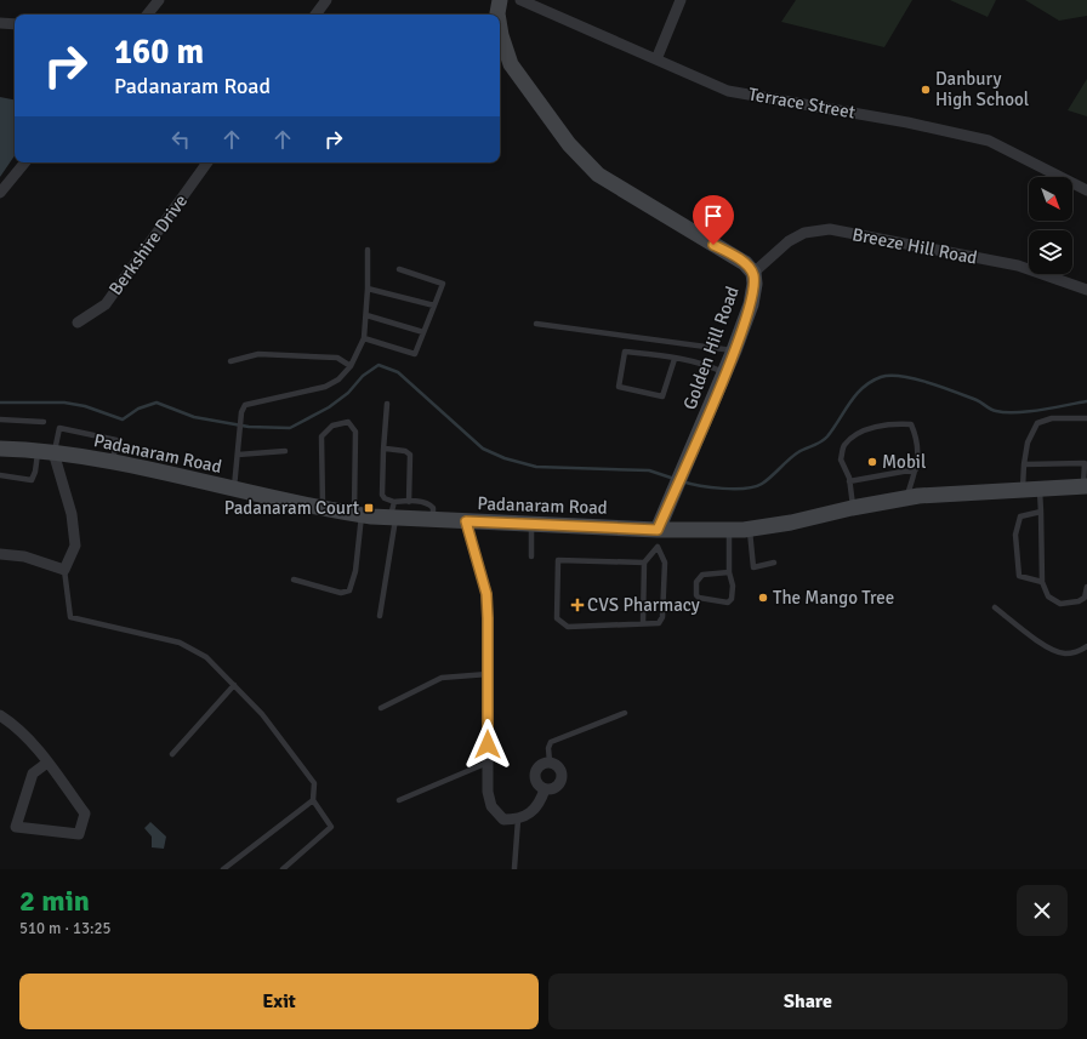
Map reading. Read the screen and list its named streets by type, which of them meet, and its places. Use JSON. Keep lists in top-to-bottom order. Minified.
{"streets":{"main road":["Golden Hill Road","Padanaram Road"],"street":["Terrace Street","Berkshire Drive","Breeze Hill Road"]},"crossings":[["Breeze Hill Road","Golden Hill Road"],["Golden Hill Road","Padanaram Road"]],"places":{"other":["Danbury High School","Mobil","The Mango Tree"],"transit":["Padanaram Court"],"health":["CVS Pharmacy"]},"north":"bottom right","page":{"turn":["160 m","Padanaram Road"],"heading":["2 min","510 m · 13:25"],"buttons":["Exit","Share"]}}
